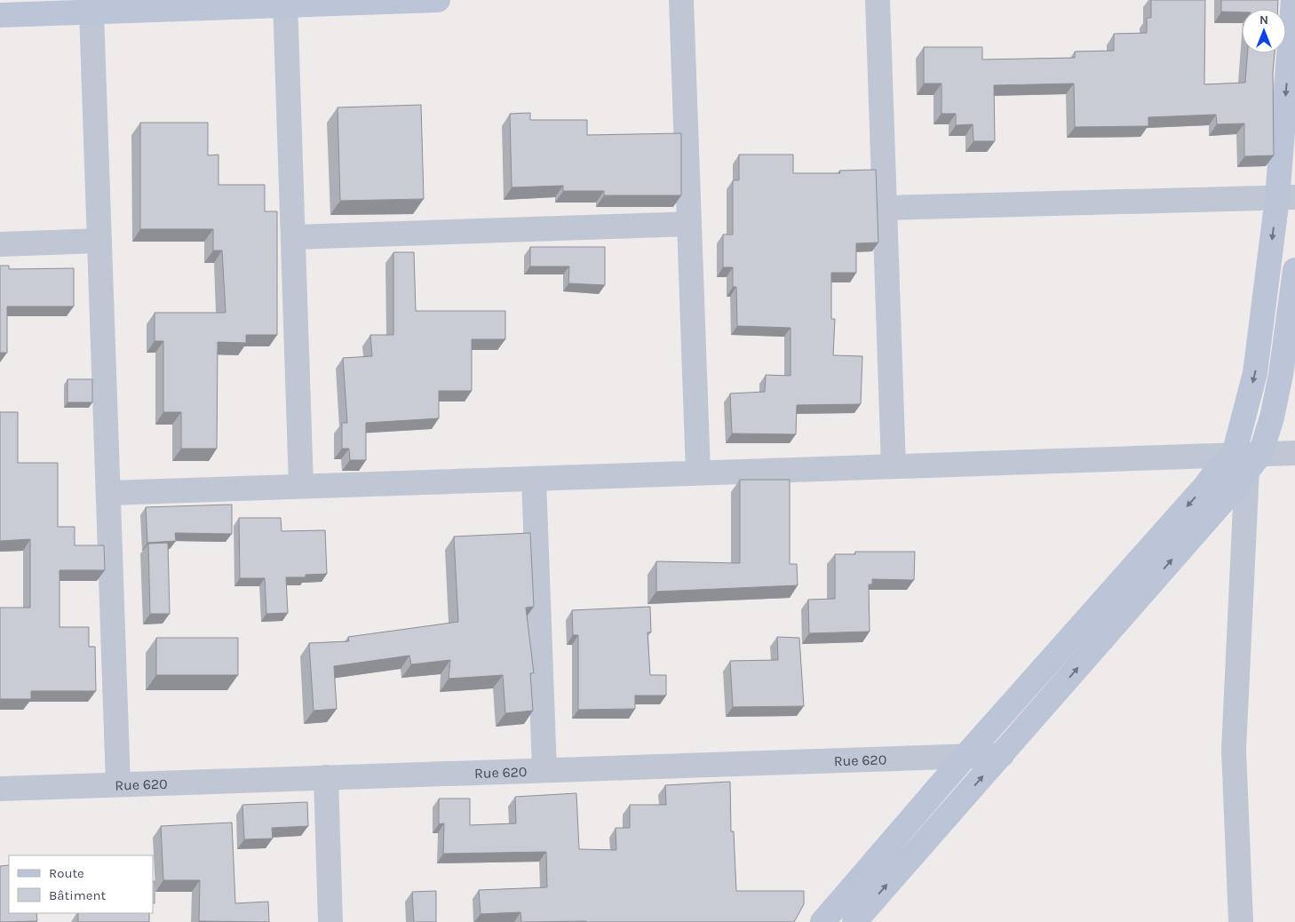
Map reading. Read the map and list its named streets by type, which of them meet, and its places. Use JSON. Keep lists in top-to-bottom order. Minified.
{"streets":{"street":["Rue 620"]},"legend":["Route","Bâtiment"],"north":"top"}
